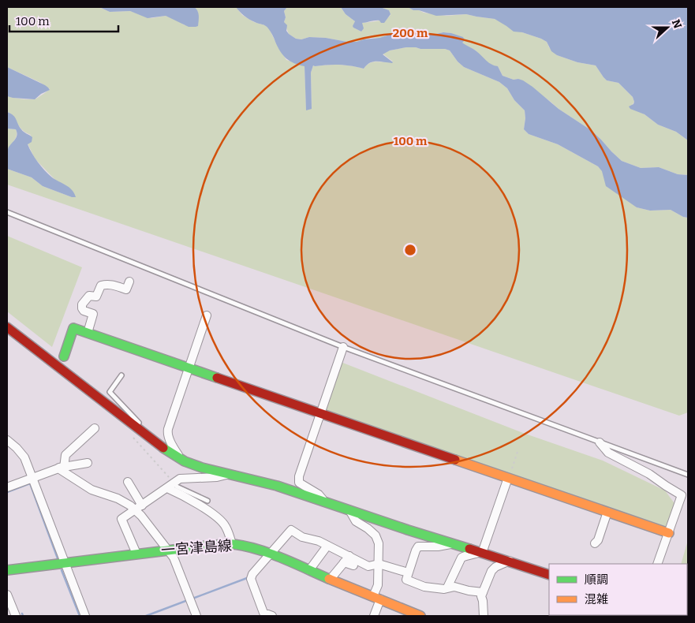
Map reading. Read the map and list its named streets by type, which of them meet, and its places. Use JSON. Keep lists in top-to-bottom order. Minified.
{"streets":{"street":["一宮津島線"]},"legend":["順調","混雑"],"scale_bar":"100 m","north":"right","rings":["200 m","100 m"]}
